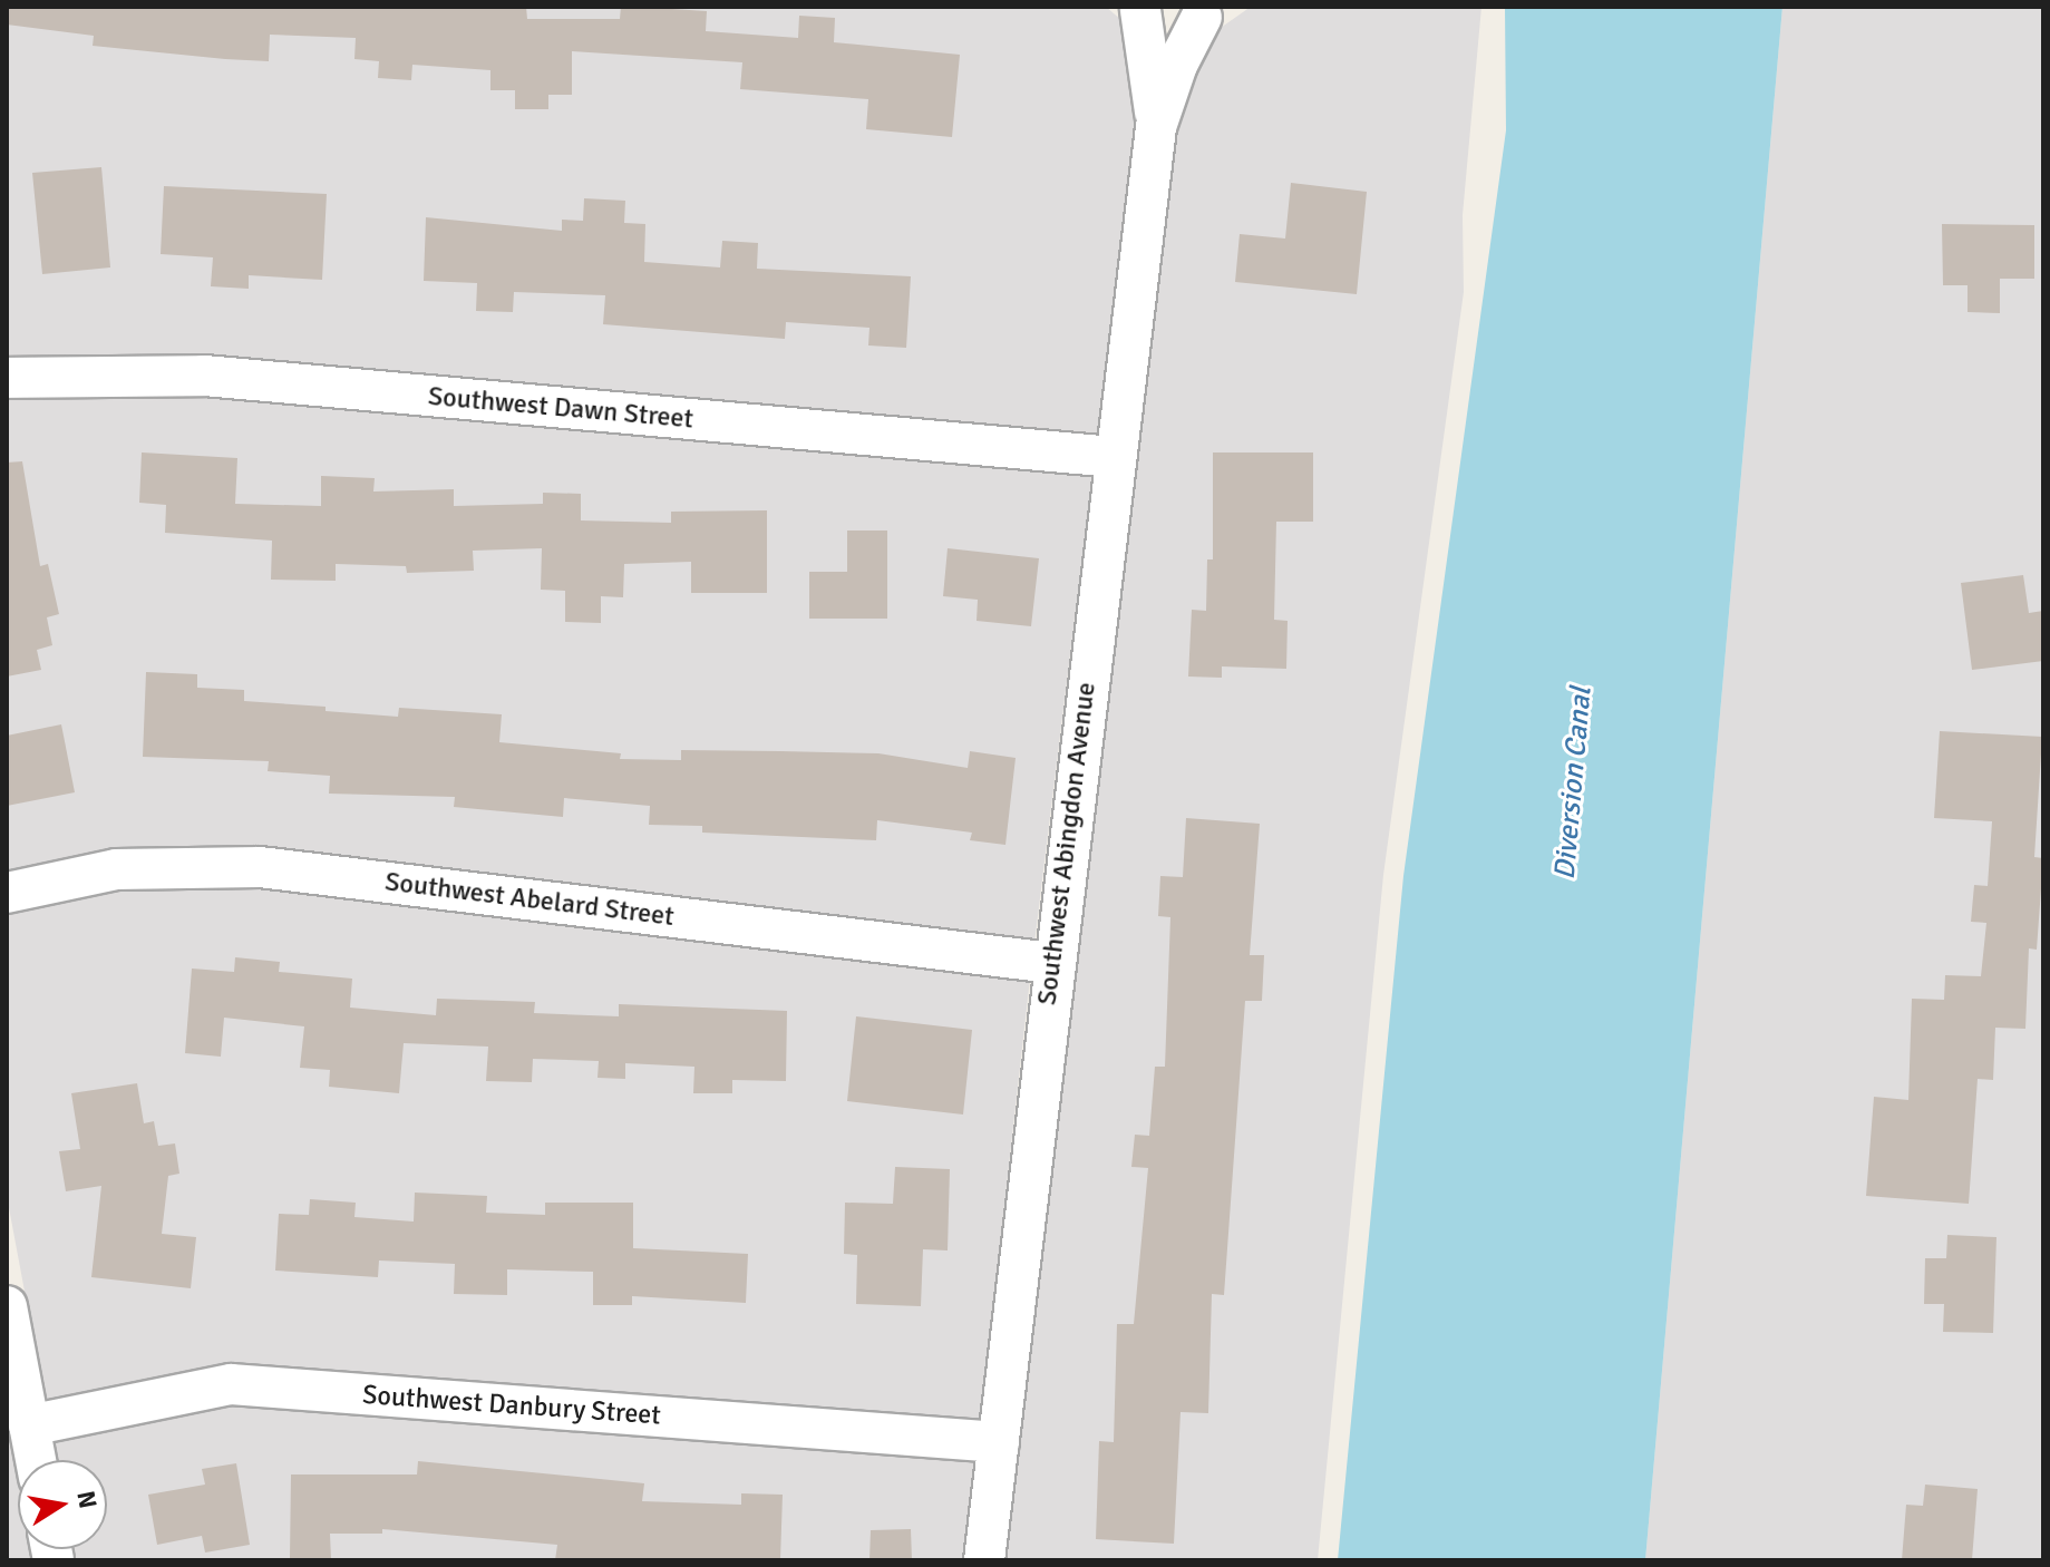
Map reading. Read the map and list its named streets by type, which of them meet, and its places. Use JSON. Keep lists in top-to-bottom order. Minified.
{"streets":{"street":["Southwest Dawn Street","Southwest Abingdon Avenue","Southwest Abelard Street","Southwest Danbury Street"]},"crossings":[["Southwest Dawn Street","Southwest Abingdon Avenue"],["Southwest Abingdon Avenue","Southwest Abelard Street"],["Southwest Abingdon Avenue","Southwest Danbury Street"]],"water":["Diversion Canal"],"north":"right"}
